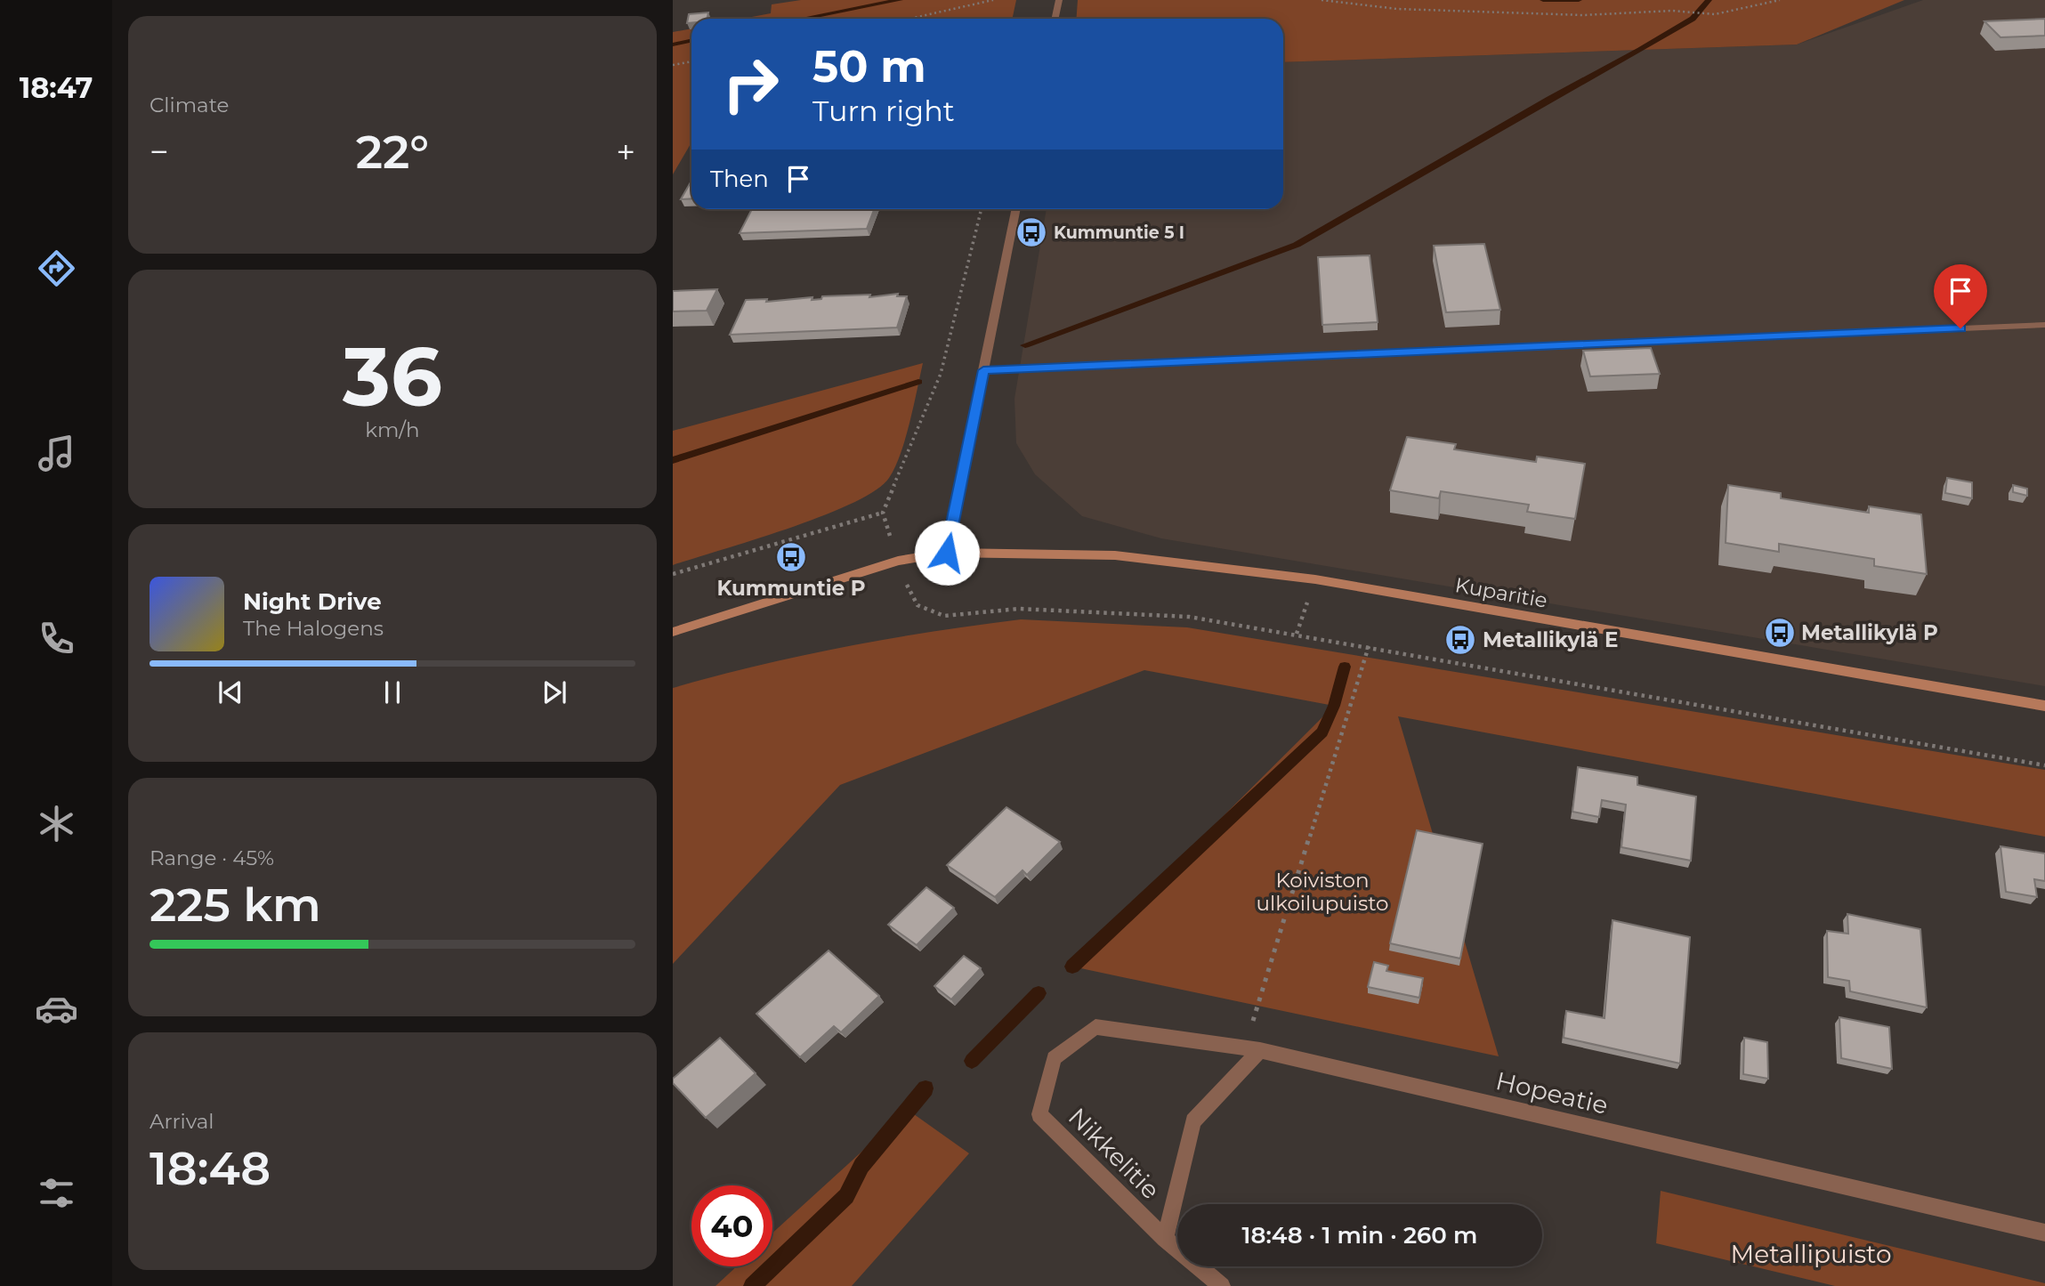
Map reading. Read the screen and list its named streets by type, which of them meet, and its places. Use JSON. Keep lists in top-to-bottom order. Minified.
{"streets":{"street":["Kuparitie","Hopeatie","Nikkelitie"]},"crossings":[["Hopeatie","Nikkelitie"]],"parks":["Koiviston ulkoilupuisto","Metallipuisto"],"places":{"bus stop":["Kummuntie 5 I","Kummuntie P","Metallikylä P","Metallikylä E"]},"page":{"tabs":"18:47","tile":["Climate",["36","km/h"],["Range · 45%","225 km"],["Arrival","18:48"]],"turn":["50 m","Turn right"],"heat":["−","22°","+"],"then":"Then","song":["Night Drive","The Halogens"],"limit":"40","trip":"18:48 · 1 min · 260 m"}}
